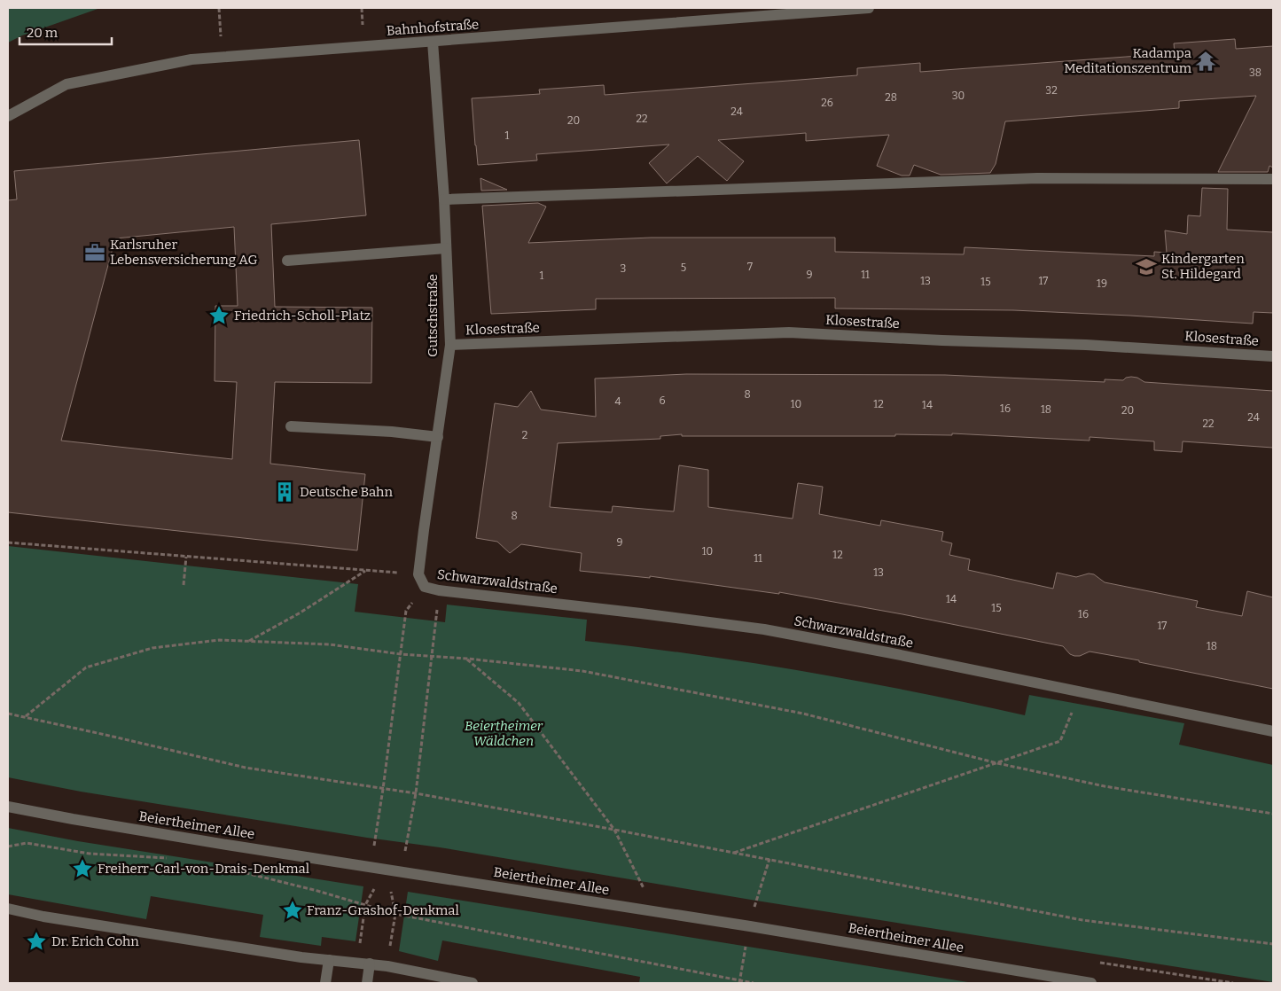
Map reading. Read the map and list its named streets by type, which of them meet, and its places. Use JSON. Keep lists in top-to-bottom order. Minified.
{"streets":{"street":["Bahnhofstraße","Gutschstraße","Klosestraße","Schwarzwaldstraße","Beiertheimer Allee"]},"crossings":[["Bahnhofstraße","Gutschstraße"],["Gutschstraße","Klosestraße"]],"parks":["Beiertheimer Wäldchen"],"places":{"temple":["Kadampa Meditationszentrum"],"office":["Karlsruher Lebensversicherung AG"],"school or university":["Kindergarten St. Hildegard"],"place":["Friedrich-Scholl-Platz","Freiherr-Carl-von-Drais-Denkmal","Franz-Grashof-Denkmal","Dr. Erich Cohn"],"building":["Deutsche Bahn"]},"house_numbers":["38","32","30","28","26","24","22","20","1","7","5","3","9","11","1","13","17","15","19","8","6","4","10","12","14","16","18","20","24","22","2","8","9","10","12","11","13","14","15","16","17","18"],"scale_bar":"20 m"}
